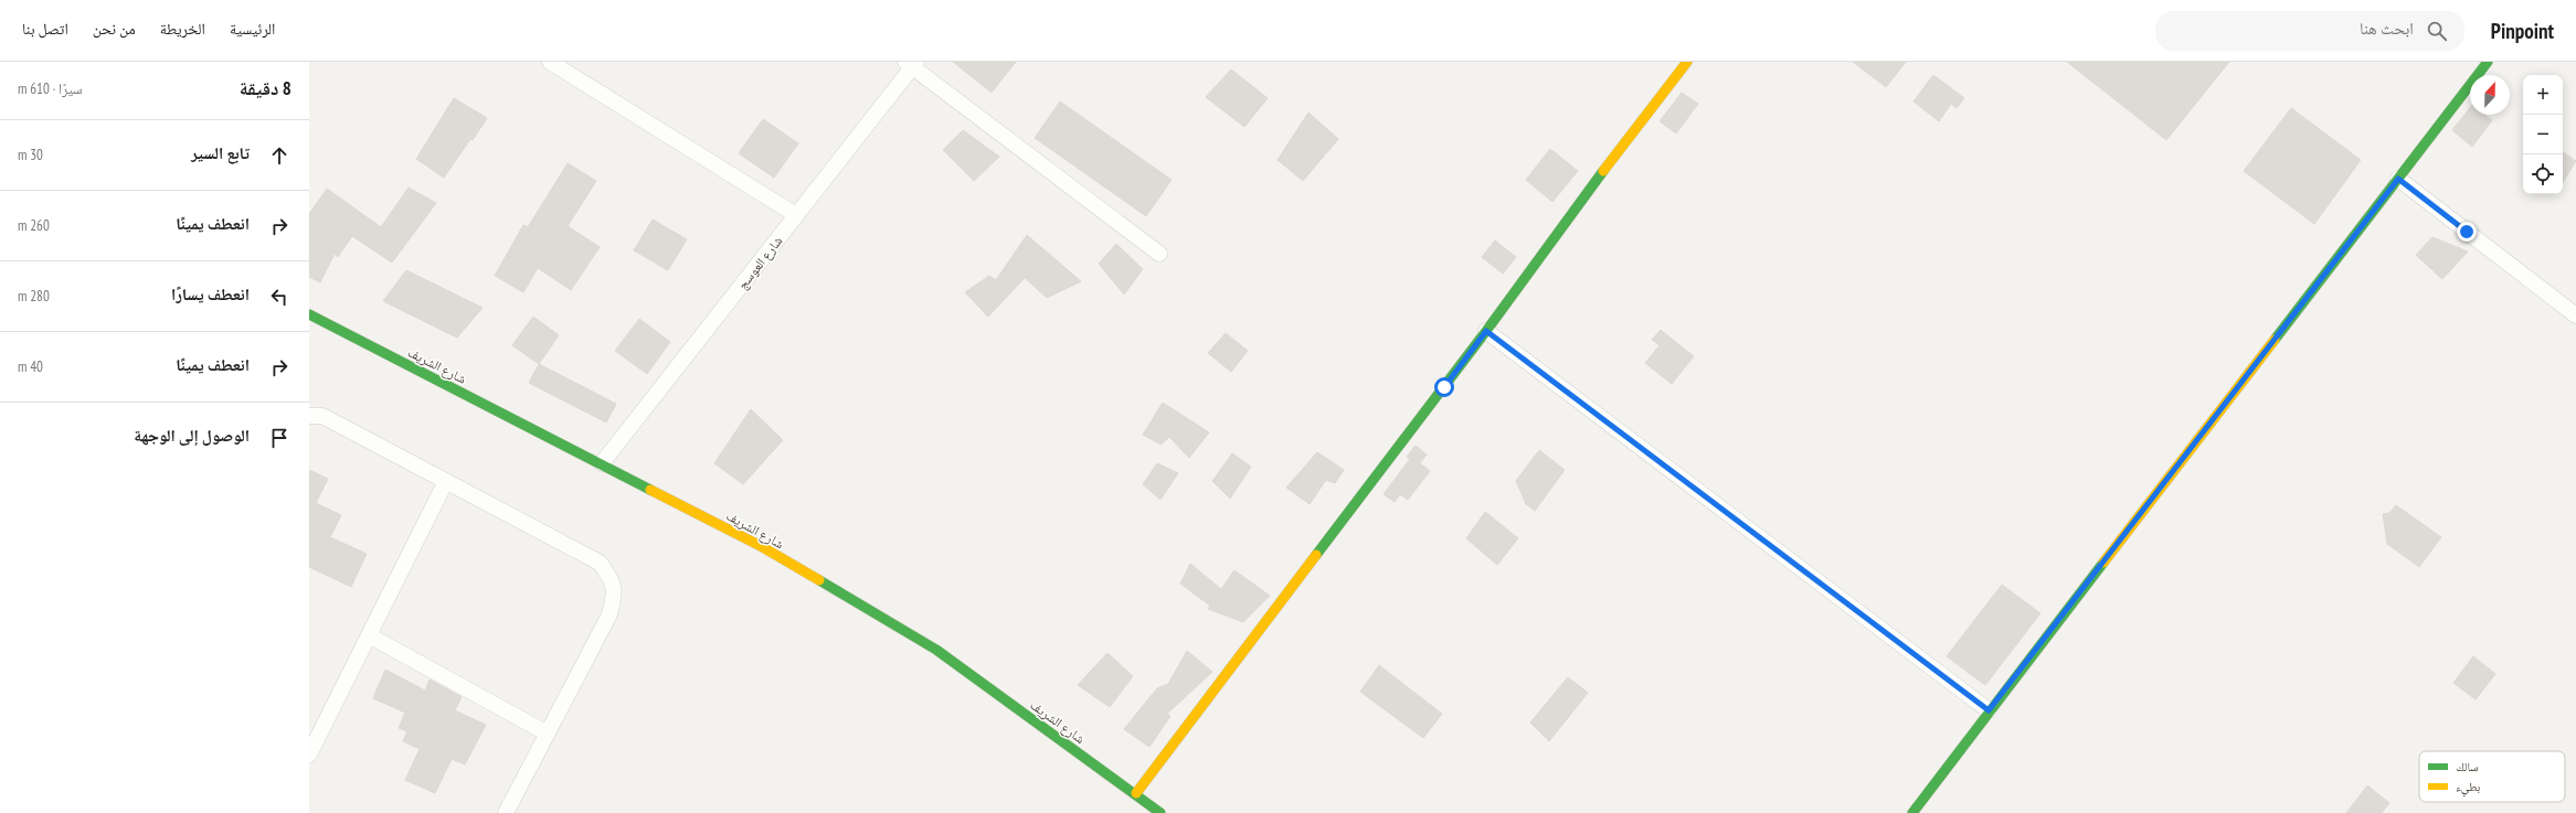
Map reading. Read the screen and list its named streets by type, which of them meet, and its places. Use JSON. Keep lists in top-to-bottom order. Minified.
{"streets":{"street":["شارع العوسج","شارع الشريف"]},"crossings":[["شارع العوسج","شارع الشريف"]],"legend":["سالك","بطيء"],"north":"top","page":{"header":"Pinpoint","search":"ابحث هنا","nav":["الرئيسية","الخريطة","من نحن","اتصل بنا"],"heading":["8 دقيقة","سيرًا · 610 m"],"map_buttons":["+","−"],"list":[["تابع السير","30 m"],["انعطف يمينًا","260 m"],["انعطف يسارًا","280 m"],["انعطف يمينًا","40 m"],"الوصول إلى الوجهة"]}}
